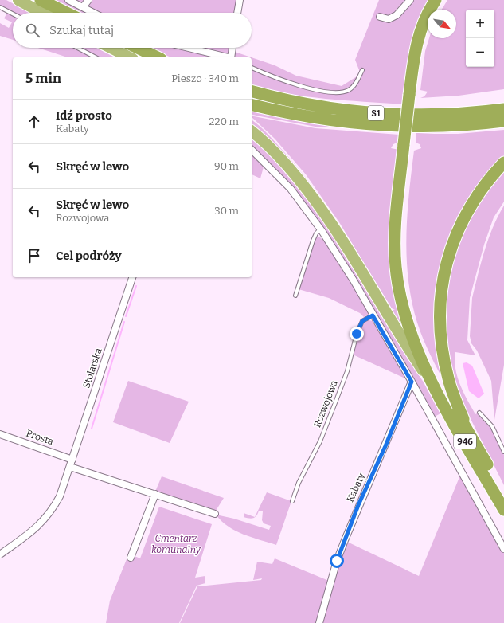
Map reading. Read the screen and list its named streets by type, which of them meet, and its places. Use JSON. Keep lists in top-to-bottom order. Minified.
{"streets":{"highway":["S1","946"],"street":["Stolarska","Prosta","Kabaty"],"lane":["Rozwojowa"]},"crossings":[["Stolarska","Prosta"]],"parks":["Cmentarz komunalny"],"north":"bottom right","page":{"map_buttons":["+","−"],"search":"Szukaj tutaj","heading":["5 min","Pieszo · 340 m"],"list":[["Idź prosto","Kabaty","220 m"],["Skręć w lewo","90 m"],["Skręć w lewo","Rozwojowa","30 m"],"Cel podróży"]}}
